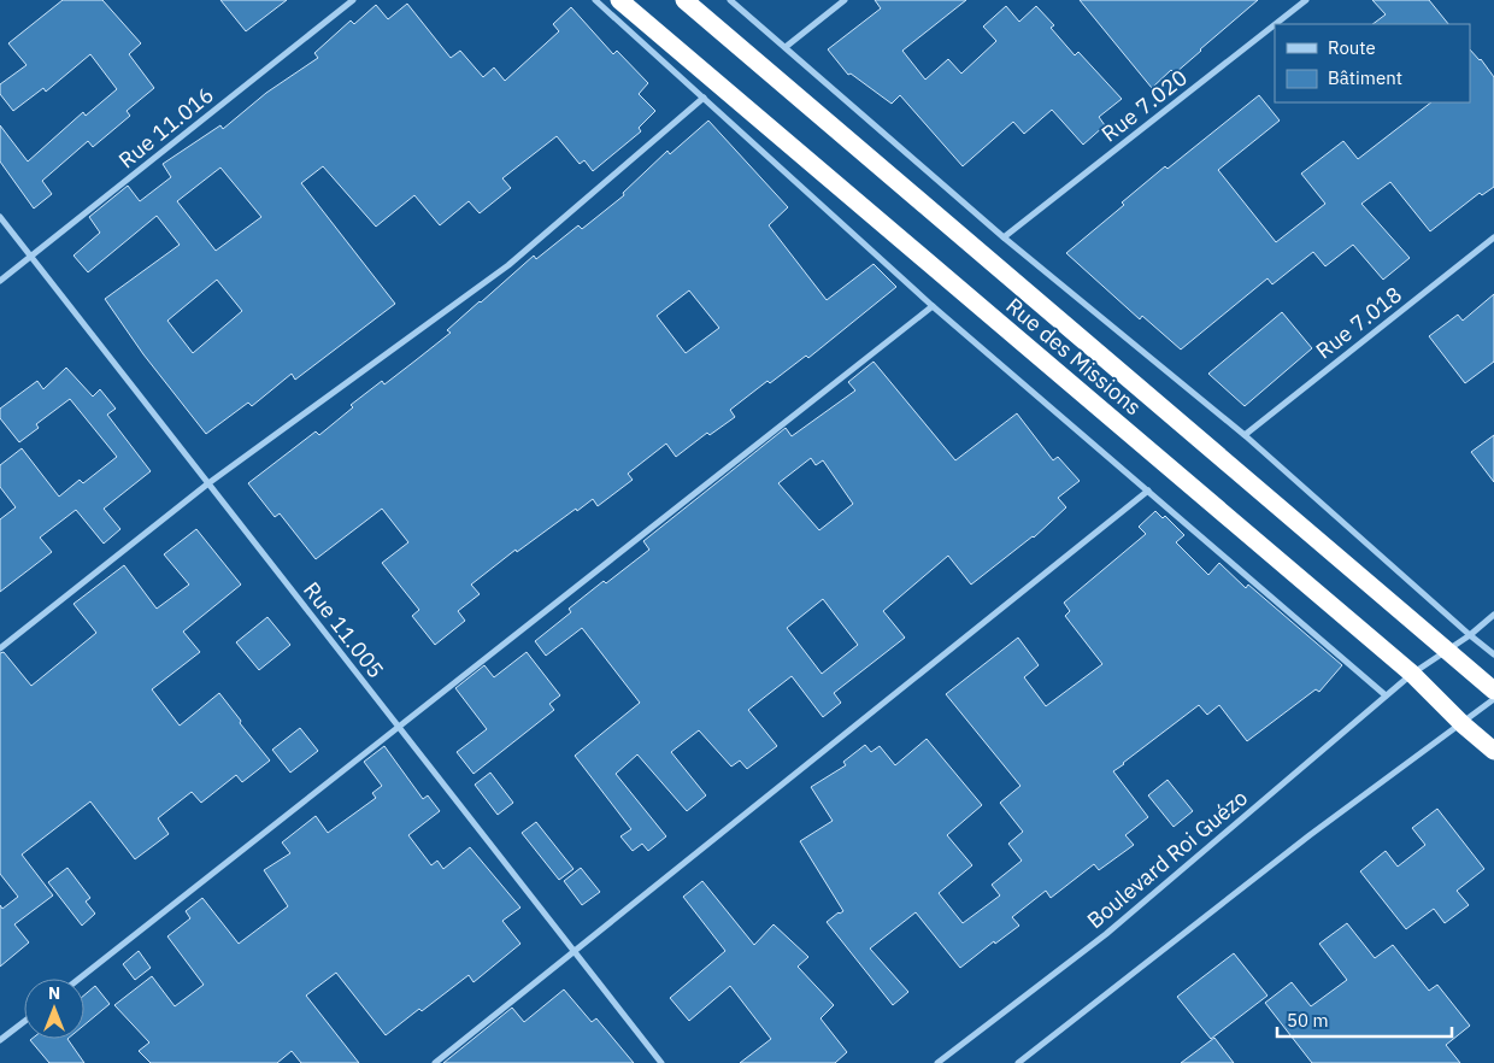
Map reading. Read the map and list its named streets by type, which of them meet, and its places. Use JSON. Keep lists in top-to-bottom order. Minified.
{"streets":{"highway":["Rue des Missions"],"street":["Rue 7.020","Rue 11.016","Rue 7.018","Rue 11.005","Boulevard Roi Guézo"]},"crossings":[["Rue 11.016","Rue 11.005"],["Rue des Missions","Boulevard Roi Guézo"]],"legend":["Route","Bâtiment"],"scale_bar":"50 m","north":"top"}
